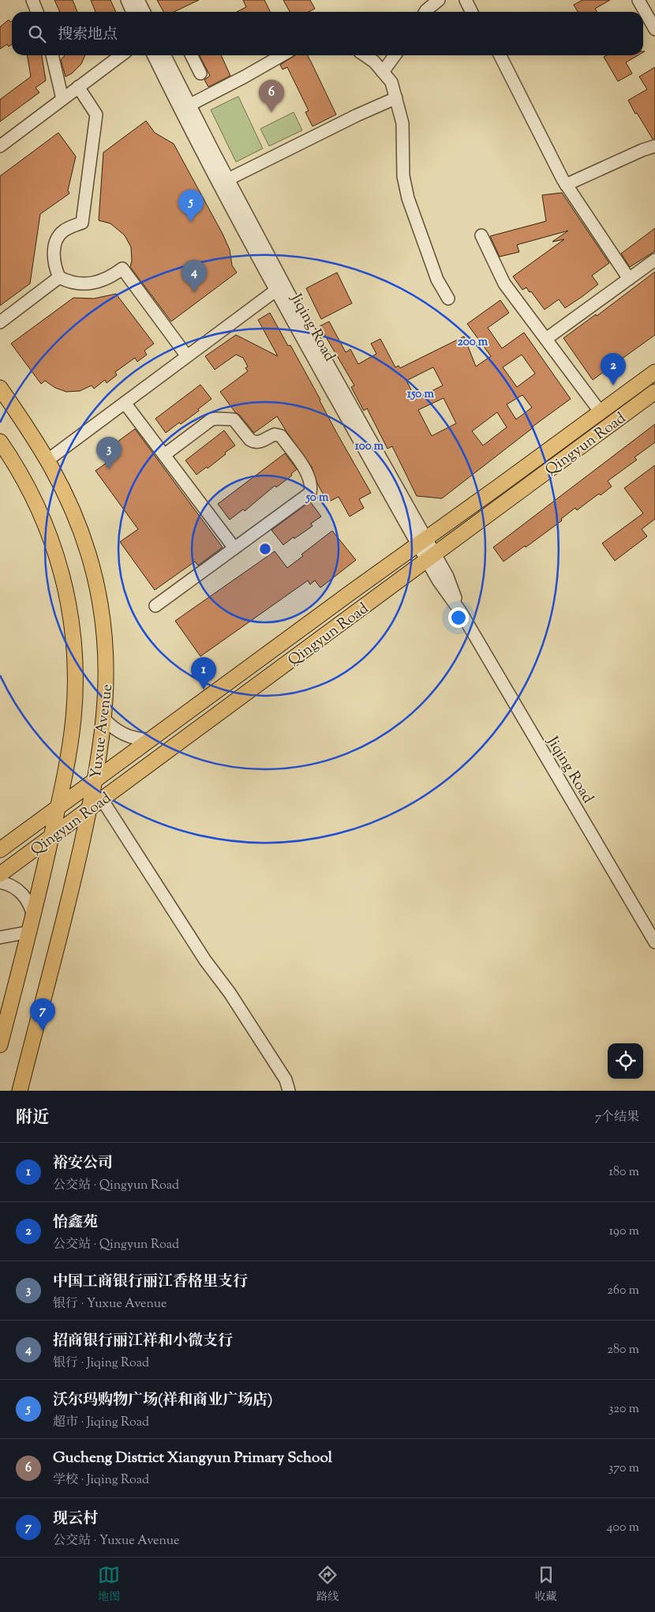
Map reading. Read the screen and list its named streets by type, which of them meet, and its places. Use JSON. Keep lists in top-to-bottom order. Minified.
{"streets":{"main road":["Qingyun Road","Yuxue Avenue"],"street":["Jiqing Road"]},"crossings":[["Jiqing Road","Qingyun Road"],["Qingyun Road","Yuxue Avenue"]],"page":{"search":"搜索地点","pins":["6","5","4","2","3","1","7"],"heading":["附近","7个结果"],"list":[{"mark":"1","name":"裕安公司","note":"公交站 · Qingyun Road","value":"180 m"},{"mark":"2","name":"怡鑫苑","note":"公交站 · Qingyun Road","value":"190 m"},{"mark":"3","name":"中国工商银行丽江香格里支行","note":"银行 · Yuxue Avenue","value":"260 m"},{"mark":"4","name":"招商银行丽江祥和小微支行","note":"银行 · Jiqing Road","value":"280 m"},{"mark":"5","name":"沃尔玛购物广场(祥和商业广场店)","note":"超市 · Jiqing Road","value":"320 m"},{"mark":"6","name":"Gucheng District Xiangyun Primary School","note":"学校 · Jiqing Road","value":"370 m"},{"mark":"7","name":"现云村","note":"公交站 · Yuxue Avenue","value":"400 m"}],"nav":["地图","路线","收藏"]},"rings":["200 m","150 m","100 m","50 m"]}
